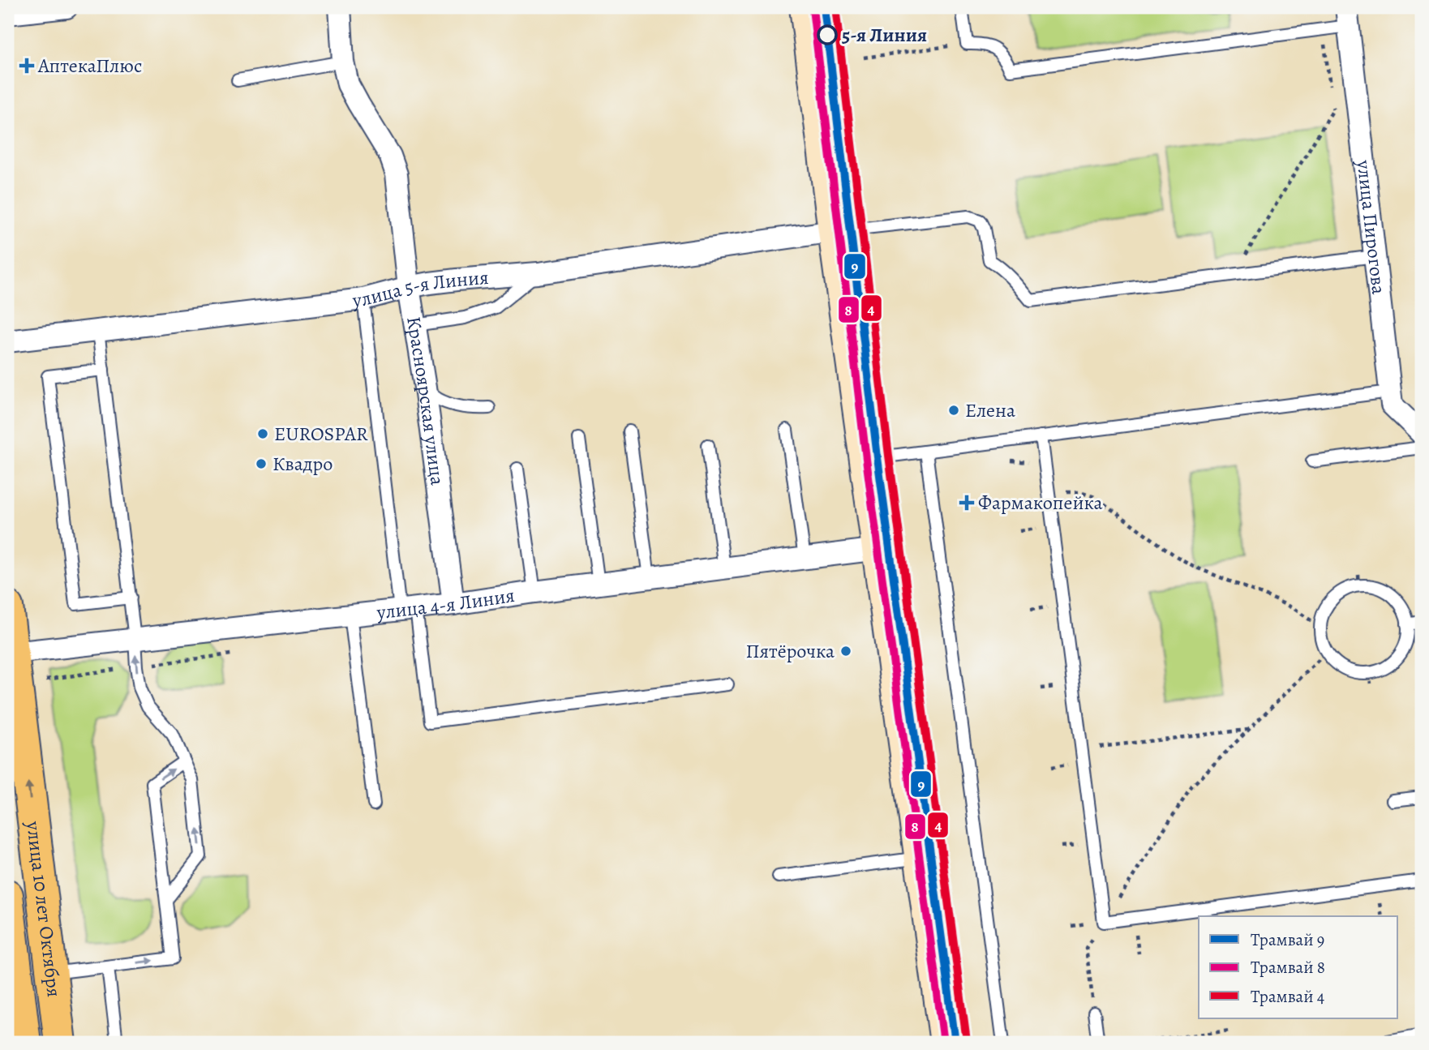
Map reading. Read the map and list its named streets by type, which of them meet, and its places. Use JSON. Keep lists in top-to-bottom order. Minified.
{"streets":{"main road":["улица 10 лет Октября"],"street":["улица Пирогова","улица 5-я Линия","Красноярская улица","улица 4-я Линия"]},"crossings":[["улица 5-я Линия","Красноярская улица"],["Красноярская улица","улица 4-я Линия"],["улица 4-я Линия","улица 10 лет Октября"]],"one_way":["улица 10 лет Октября"],"places":{"other":["5-я Линия","Елена","EUROSPAR","Квадро","Пятёрочка"],"health":["АптекаПлюс","Фармакопейка"]},"lines":["tram line 9","tram line 4","tram line 8"],"legend":["Трамвай 9","Трамвай 8","Трамвай 4"]}
